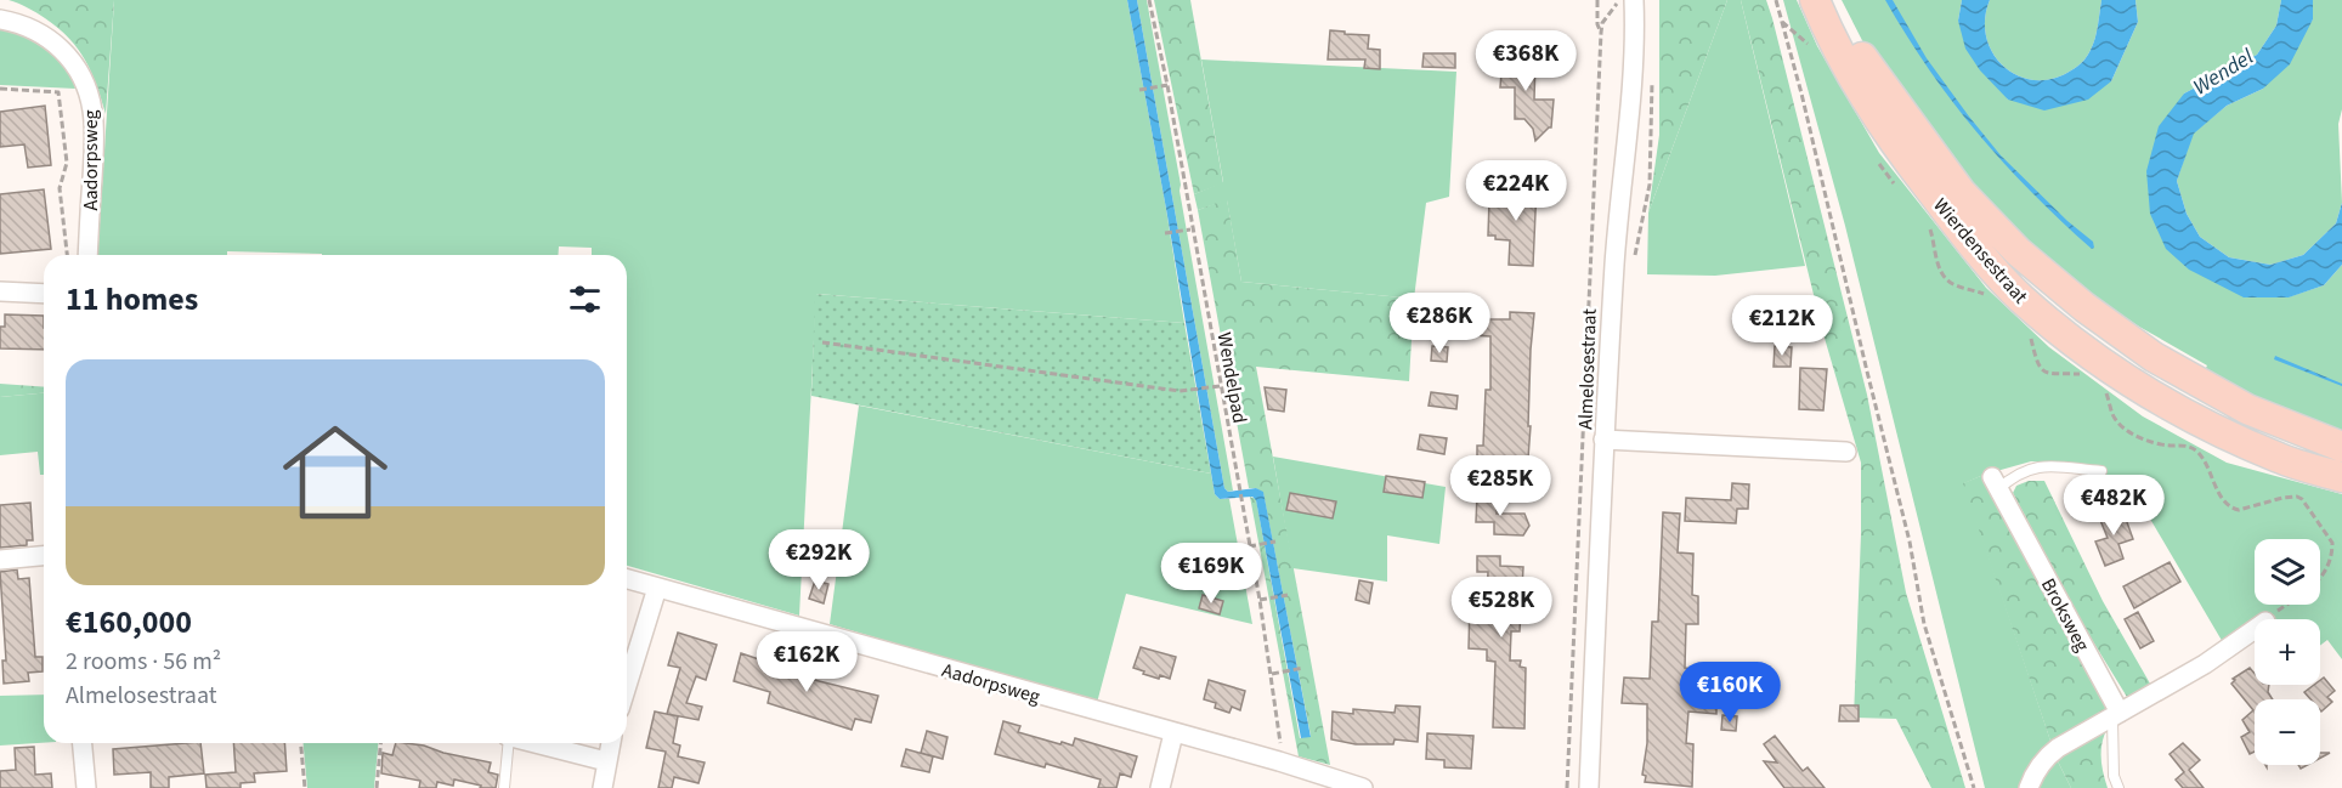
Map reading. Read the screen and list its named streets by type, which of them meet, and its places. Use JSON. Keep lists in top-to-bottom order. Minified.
{"streets":{"main road":["Wierdensestraat"],"street":["Aadorpsweg","Almelosestraat","Broksweg"],"path":["Wendelpad"]},"crossings":[["Aadorpsweg","Wendelpad"]],"water":["Wendel"],"page":{"price":["€368K","€224K","€286K","€212K","€285K","€482K","€292K","€169K","€528K","€162K","€160K"],"heading":"11 homes","list":[{"name":"€160,000","note":"2 rooms · 56 m² · Almelosestraat"}],"map_buttons":["+","−"]}}
